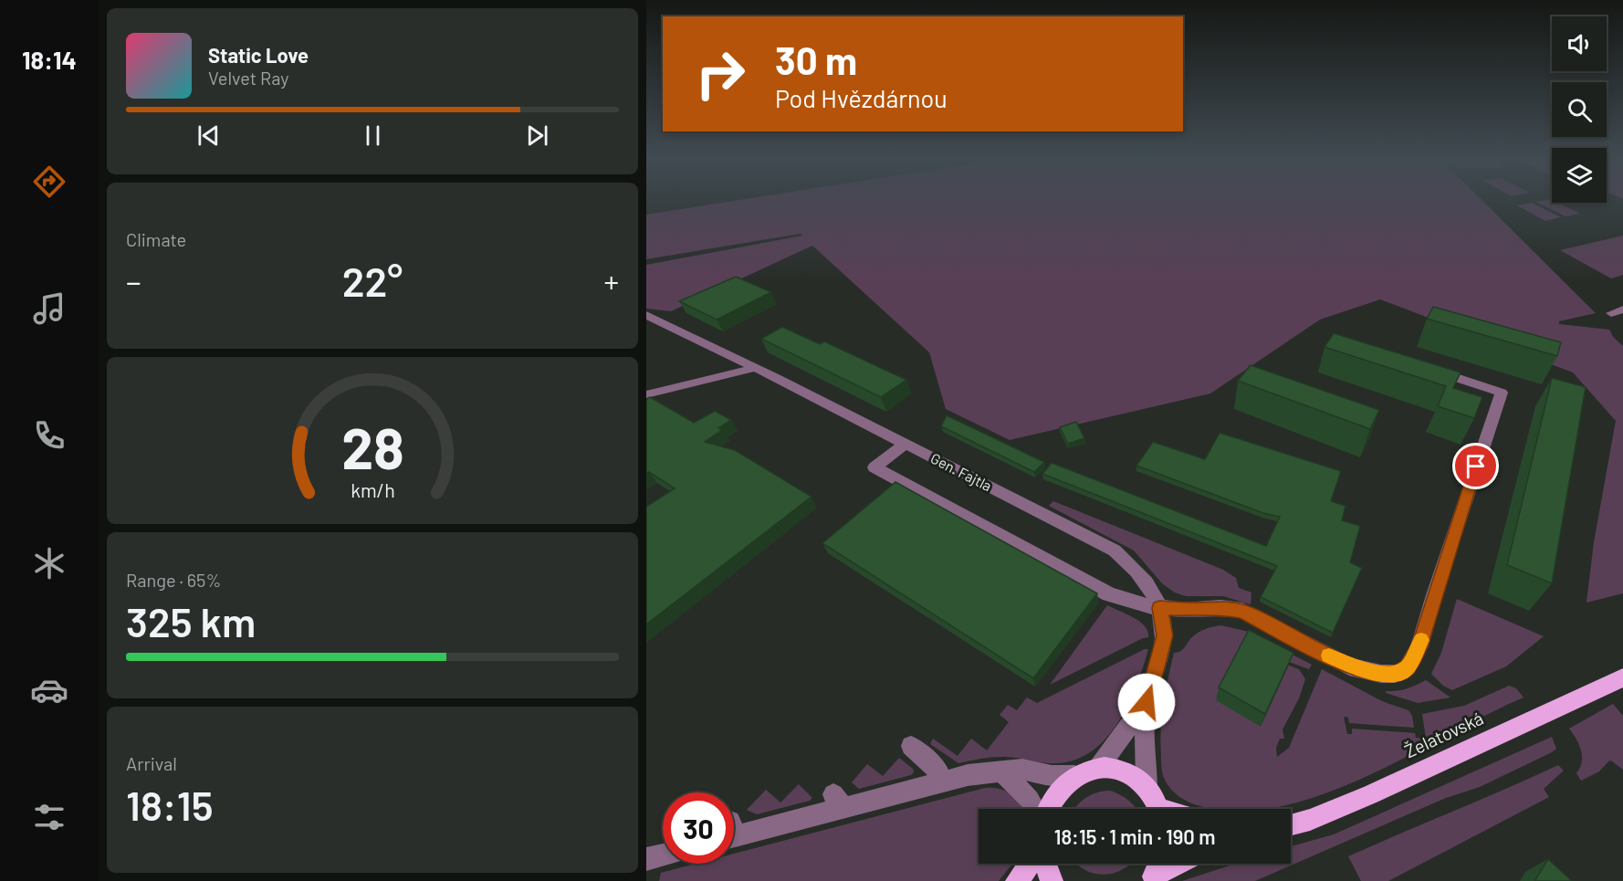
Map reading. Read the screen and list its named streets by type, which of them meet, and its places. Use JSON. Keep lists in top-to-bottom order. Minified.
{"streets":{"main road":["Želatovská"],"street":["Gen. Fajtla"]},"page":{"tabs":"18:14","turn":["30 m","Pod Hvězdárnou"],"song":["Static Love","Velvet Ray"],"tile":["Climate",["Range · 65%","325 km"],["Arrival","18:15"]],"heat":["−","22°","+"],"limit":"30","trip":"18:15 · 1 min · 190 m","gauge":["28","km/h"]}}
